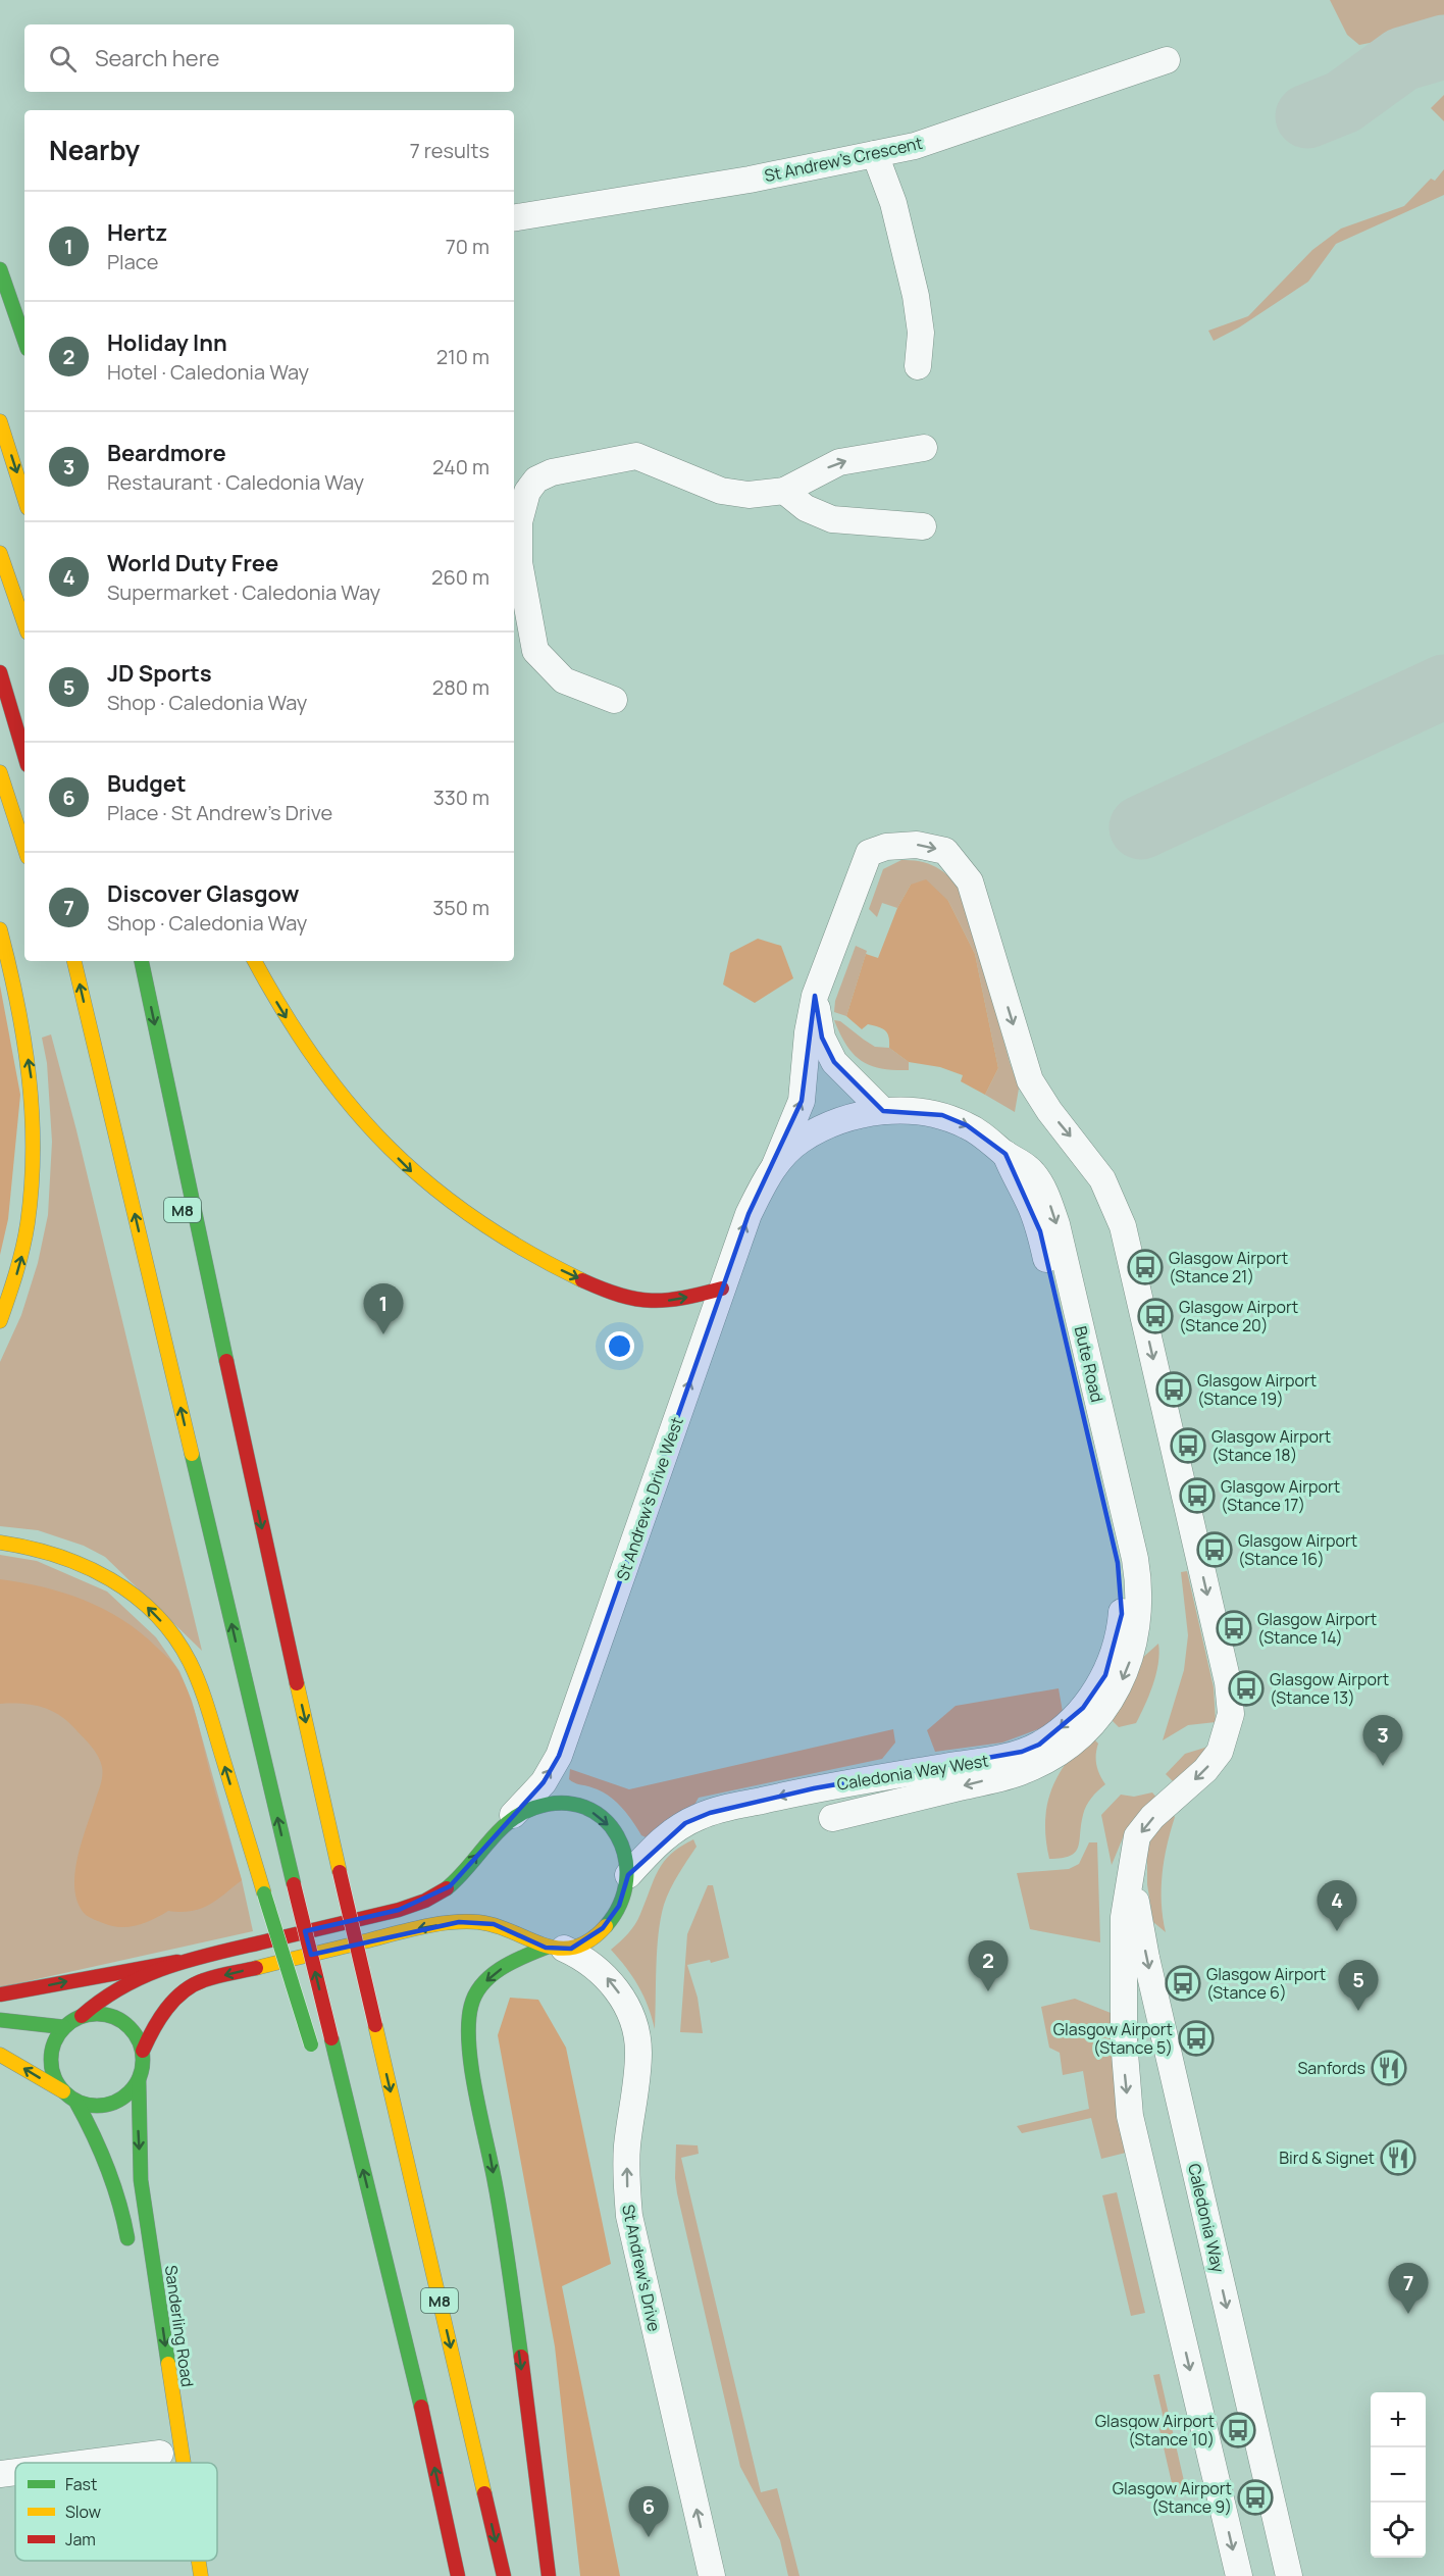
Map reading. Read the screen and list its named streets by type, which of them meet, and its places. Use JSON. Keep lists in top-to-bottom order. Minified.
{"streets":{"main road":["M8","Sanderling Road"],"street":["St Andrew's Crescent","Bute Road","St Andrew's Drive West","Caledonia Way West","Caledonia Way","St Andrew's Drive"]},"crossings":[["Bute Road","St Andrew's Drive West"],["Bute Road","Caledonia Way West"],["St Andrew's Drive West","Caledonia Way"]],"one_way":["Bute Road","St Andrew's Drive West","Caledonia Way West","Caledonia Way","St Andrew's Drive"],"places":{"bus stop":["Glasgow Airport (Stance 21)","Glasgow Airport (Stance 20)","Glasgow Airport (Stance 19)","Glasgow Airport (Stance 18)","Glasgow Airport (Stance 17)","Glasgow Airport (Stance 16)","Glasgow Airport (Stance 14)","Glasgow Airport (Stance 13)","Glasgow Airport (Stance 6)","Glasgow Airport (Stance 5)","Glasgow Airport (Stance 10)","Glasgow Airport (Stance 9)"],"restaurant":["Sanfords","Bird & Signet"]},"legend":["Fast","Slow","Jam"],"page":{"search":"Search here","heading":["Nearby","7 results"],"list":[{"mark":"1","name":"Hertz","note":"Place","value":"70 m"},{"mark":"2","name":"Holiday Inn","note":"Hotel · Caledonia Way","value":"210 m"},{"mark":"3","name":"Beardmore","note":"Restaurant · Caledonia Way","value":"240 m"},{"mark":"4","name":"World Duty Free","note":"Supermarket · Caledonia Way","value":"260 m"},{"mark":"5","name":"JD Sports","note":"Shop · Caledonia Way","value":"280 m"},{"mark":"6","name":"Budget","note":"Place · St Andrew's Drive","value":"330 m"},{"mark":"7","name":"Discover Glasgow","note":"Shop · Caledonia Way","value":"350 m"}],"pins":["1","3","4","2","5","7","6"],"map_buttons":["+","−"]}}
